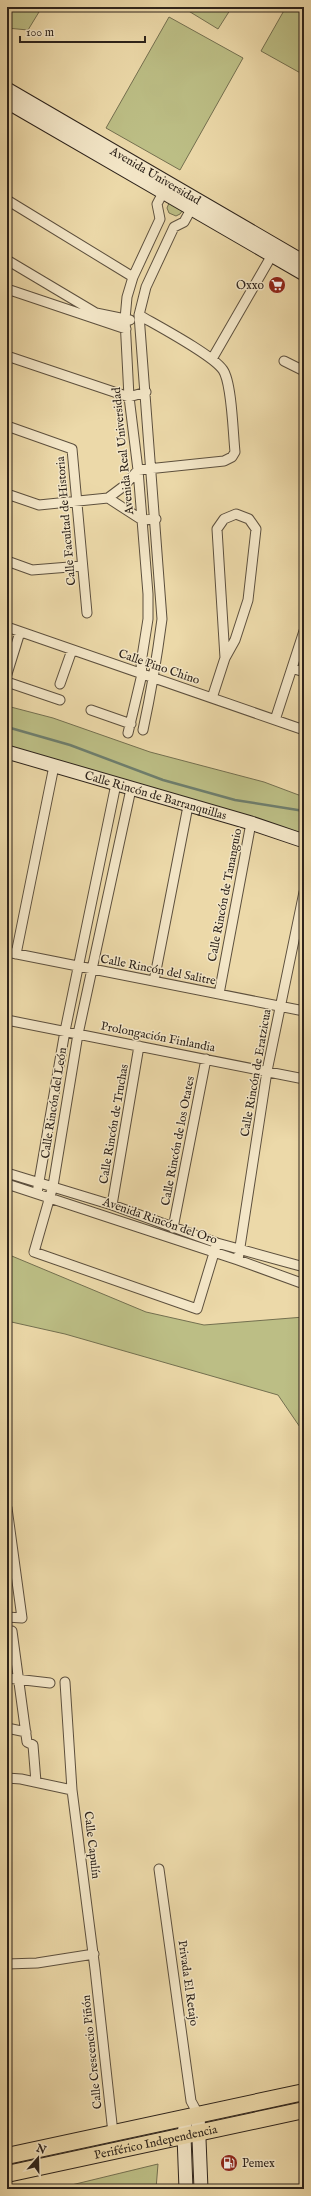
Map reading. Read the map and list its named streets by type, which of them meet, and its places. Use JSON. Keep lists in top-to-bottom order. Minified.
{"streets":{"highway":["Periférico Independencia"],"street":["Avenida Universidad","Avenida Real Universidad","Calle Facultad de Historia","Calle Pino Chino","Calle Rincón de Barranquillas","Calle Rincón de Tananguio","Calle Rincón del Salitre","Prolongación Finlandia","Calle Rincón de Eratzicua","Calle Rincón del León","Calle Rincón de Truchas","Calle Rincón de los Otates","Avenida Rincón del Oro","Calle Capulín","Privada El Retajo","Calle Crescencio Piñón"]},"crossings":[["Avenida Universidad","Avenida Real Universidad"],["Avenida Real Universidad","Calle Pino Chino"],["Calle Rincón de Barranquillas","Calle Rincón de Tananguio"],["Calle Rincón de Barranquillas","Calle Rincón del León"],["Calle Rincón de Tananguio","Calle Rincón del Salitre"],["Calle Rincón del Salitre","Calle Rincón de Eratzicua"],["Calle Rincón del Salitre","Calle Rincón del León"],["Prolongación Finlandia","Calle Rincón de Eratzicua"],["Prolongación Finlandia","Calle Rincón del León"],["Prolongación Finlandia","Calle Rincón de Truchas"],["Prolongación Finlandia","Calle Rincón de los Otates"],["Calle Rincón de Eratzicua","Avenida Rincón del Oro"],["Calle Rincón del León","Avenida Rincón del Oro"],["Calle Rincón de Truchas","Avenida Rincón del Oro"],["Calle Rincón de los Otates","Avenida Rincón del Oro"],["Calle Capulín","Calle Crescencio Piñón"],["Privada El Retajo","Periférico Independencia"],["Calle Crescencio Piñón","Periférico Independencia"]],"places":{"supermarket":["Oxxo"],"fuel station":["Pemex"]},"scale_bar":"100 m","north":"top"}
